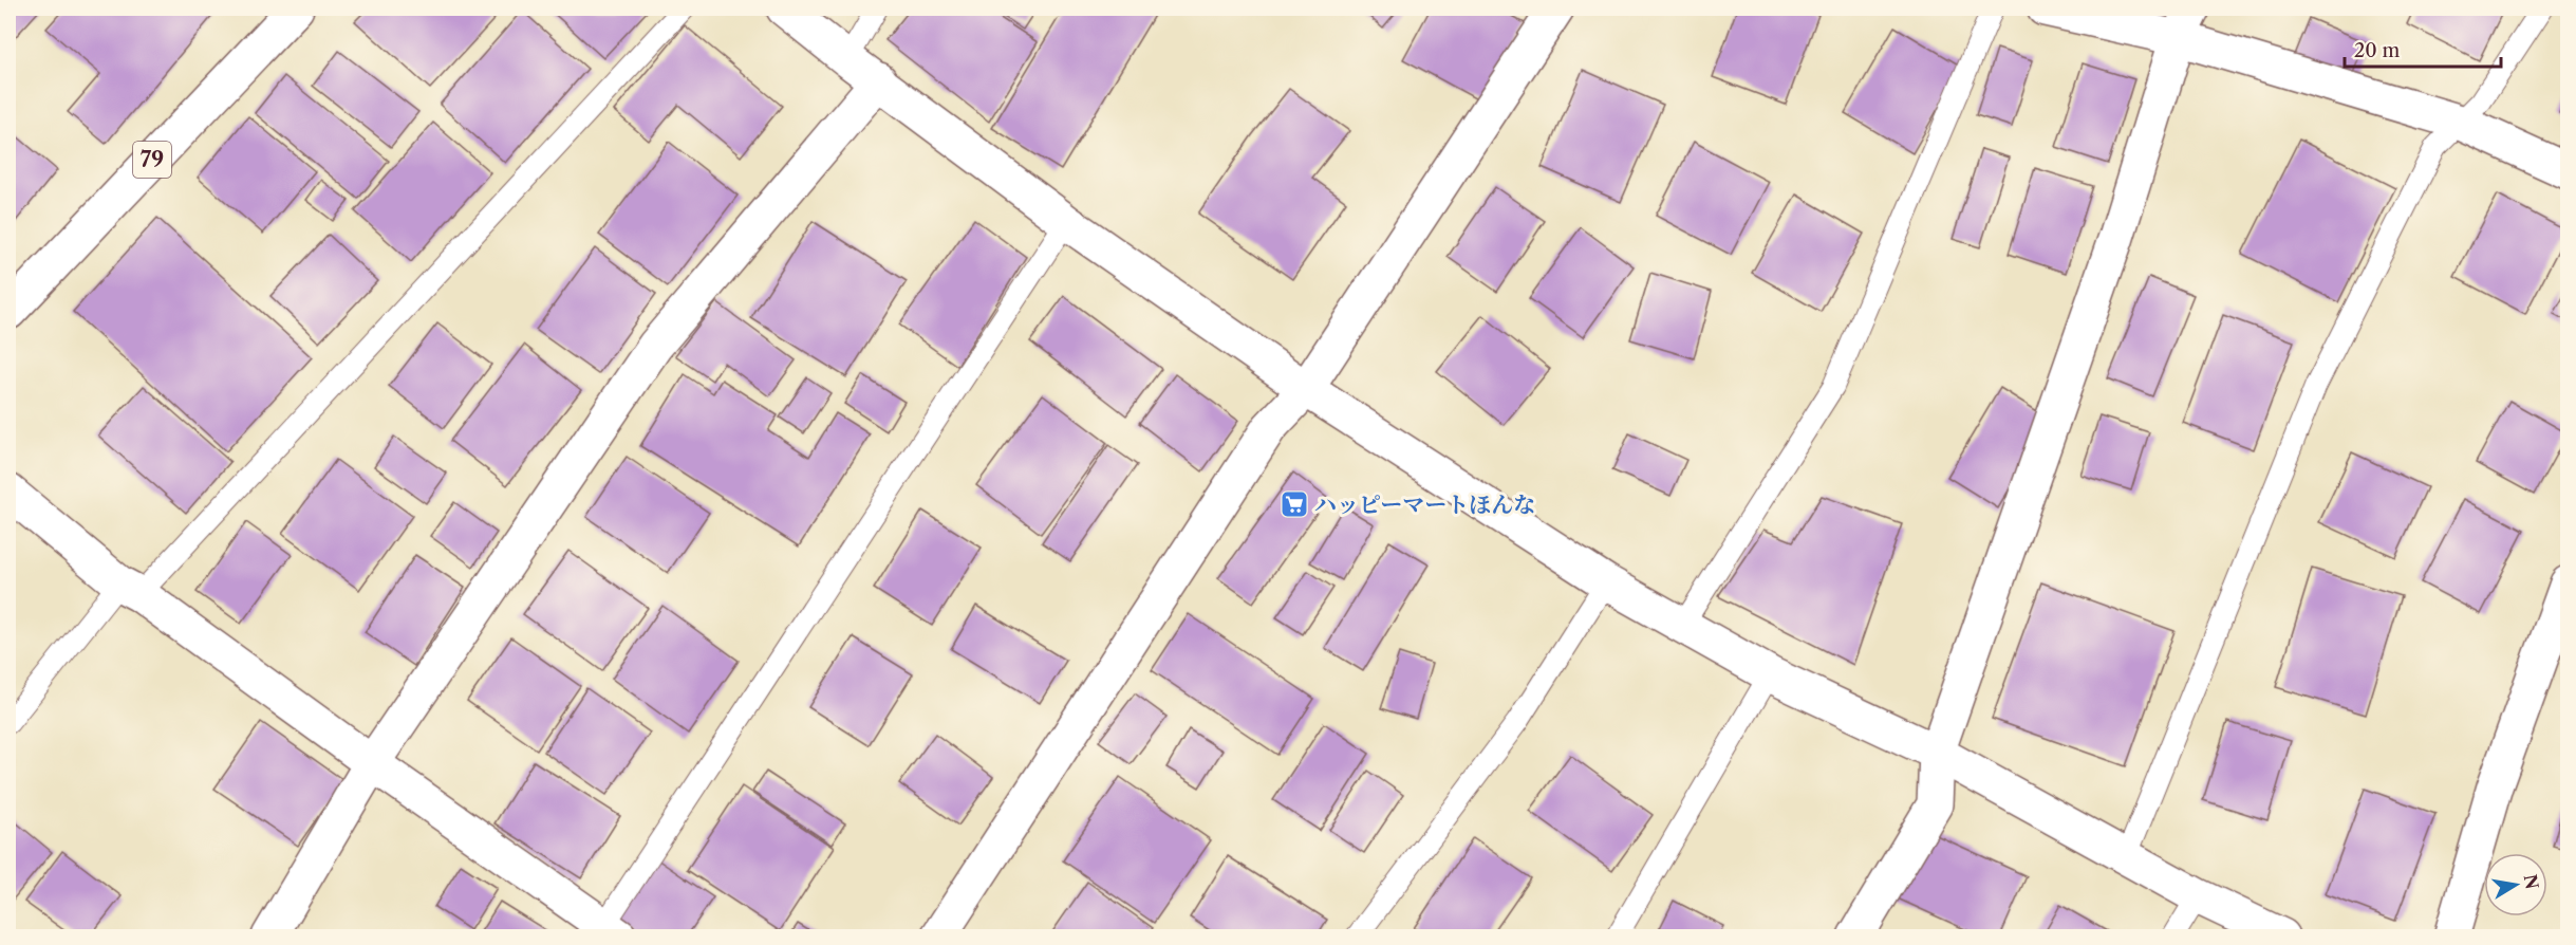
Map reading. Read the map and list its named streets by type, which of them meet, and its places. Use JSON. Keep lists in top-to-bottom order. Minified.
{"streets":{"street":["79"]},"places":{"supermarket":["ハッピーマートほんな"]},"scale_bar":"20 m","north":"right"}
